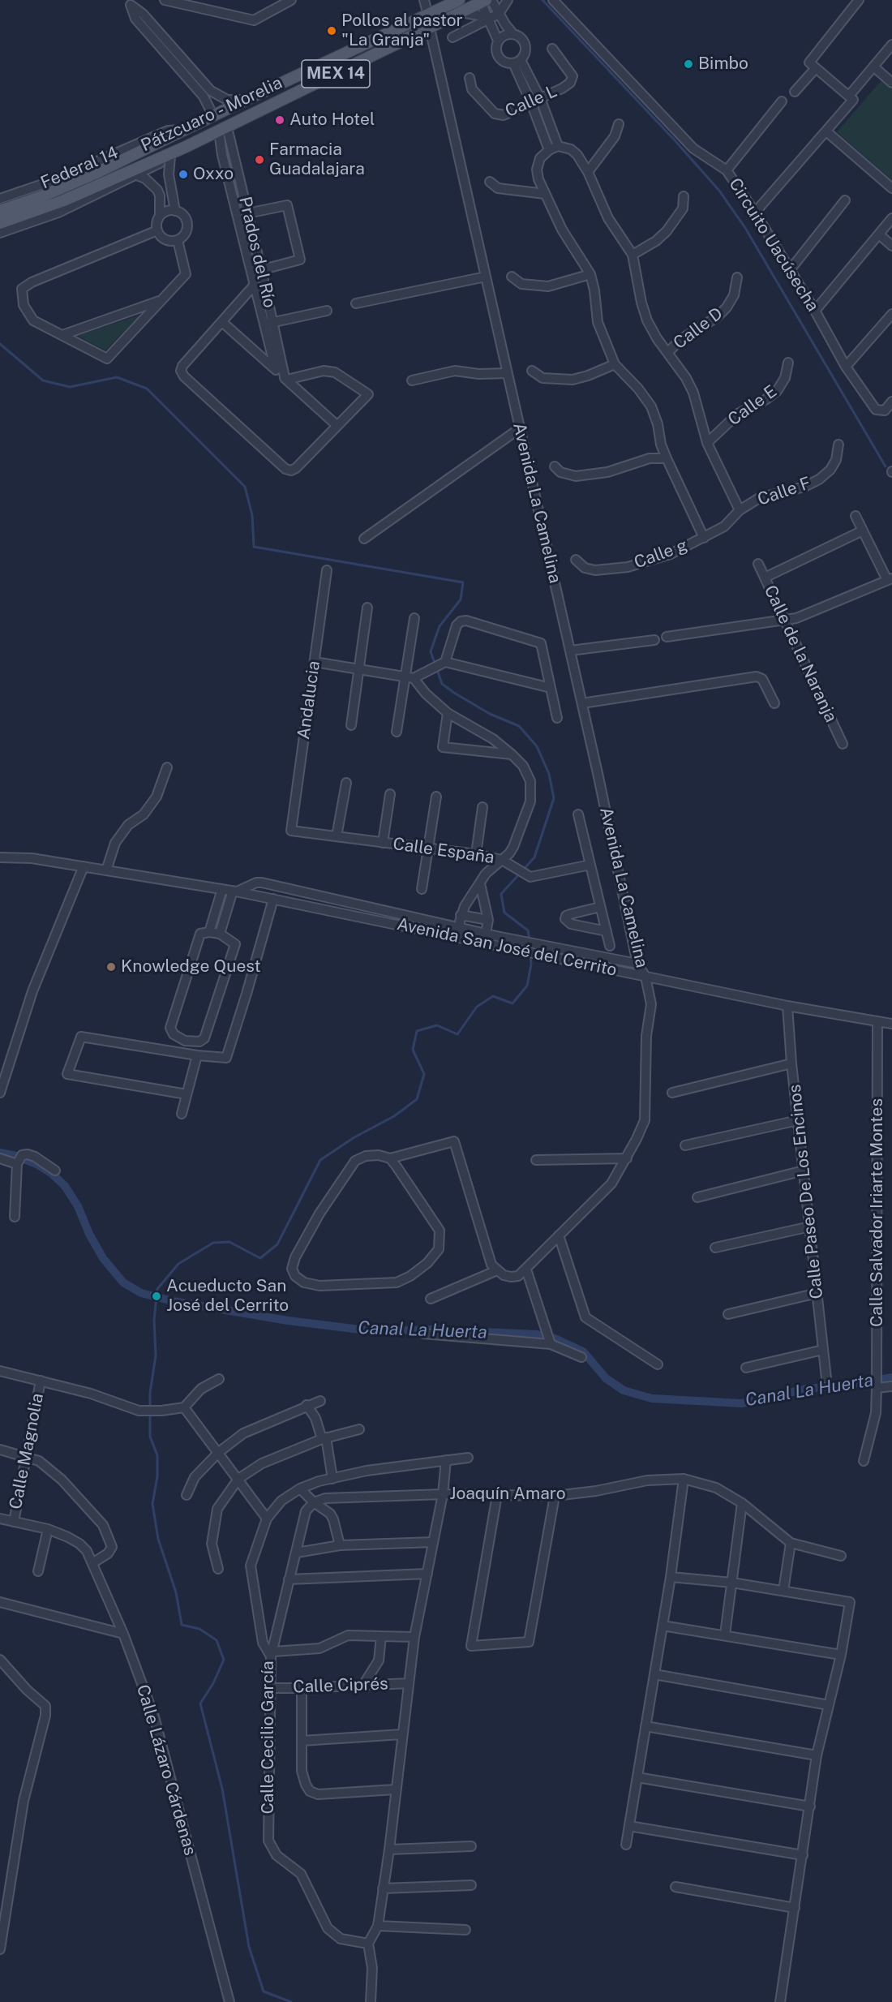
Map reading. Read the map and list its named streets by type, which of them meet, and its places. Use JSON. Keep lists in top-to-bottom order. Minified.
{"streets":{"main road":["MEX 14","Pátzcuaro - Morelia"],"street":["Calle L","Federal 14","Circuito Uacúsecha","Prados del Río","Calle D","Calle E","Calle F","Avenida La Camelina","Calle g","Calle de la Naranja","Andalucia","Calle España","Avenida San José del Cerrito","Calle Paseo De Los Encinos","Calle Salvador Iriarte Montes","Calle Magnolia","Joaquín Amaro","Calle Ciprés","Calle Cecilio García","Calle Lázaro Cárdenas"]},"crossings":[["MEX 14","Federal 14"],["Pátzcuaro - Morelia","Prados del Río"],["Pátzcuaro - Morelia","Avenida La Camelina"],["Calle F","Calle g"],["Avenida La Camelina","Avenida San José del Cerrito"],["Andalucia","Calle España"],["Calle España","Avenida San José del Cerrito"],["Avenida San José del Cerrito","Calle Paseo De Los Encinos"],["Avenida San José del Cerrito","Calle Salvador Iriarte Montes"],["Calle Magnolia","Calle Lázaro Cárdenas"],["Calle Ciprés","Calle Cecilio García"]],"water":["Canal La Huerta"],"places":["Pollos al pastor \"La Granja\"","Bimbo","Auto Hotel","Farmacia Guadalajara","Oxxo","Knowledge Quest","Acueducto San José del Cerrito"]}
